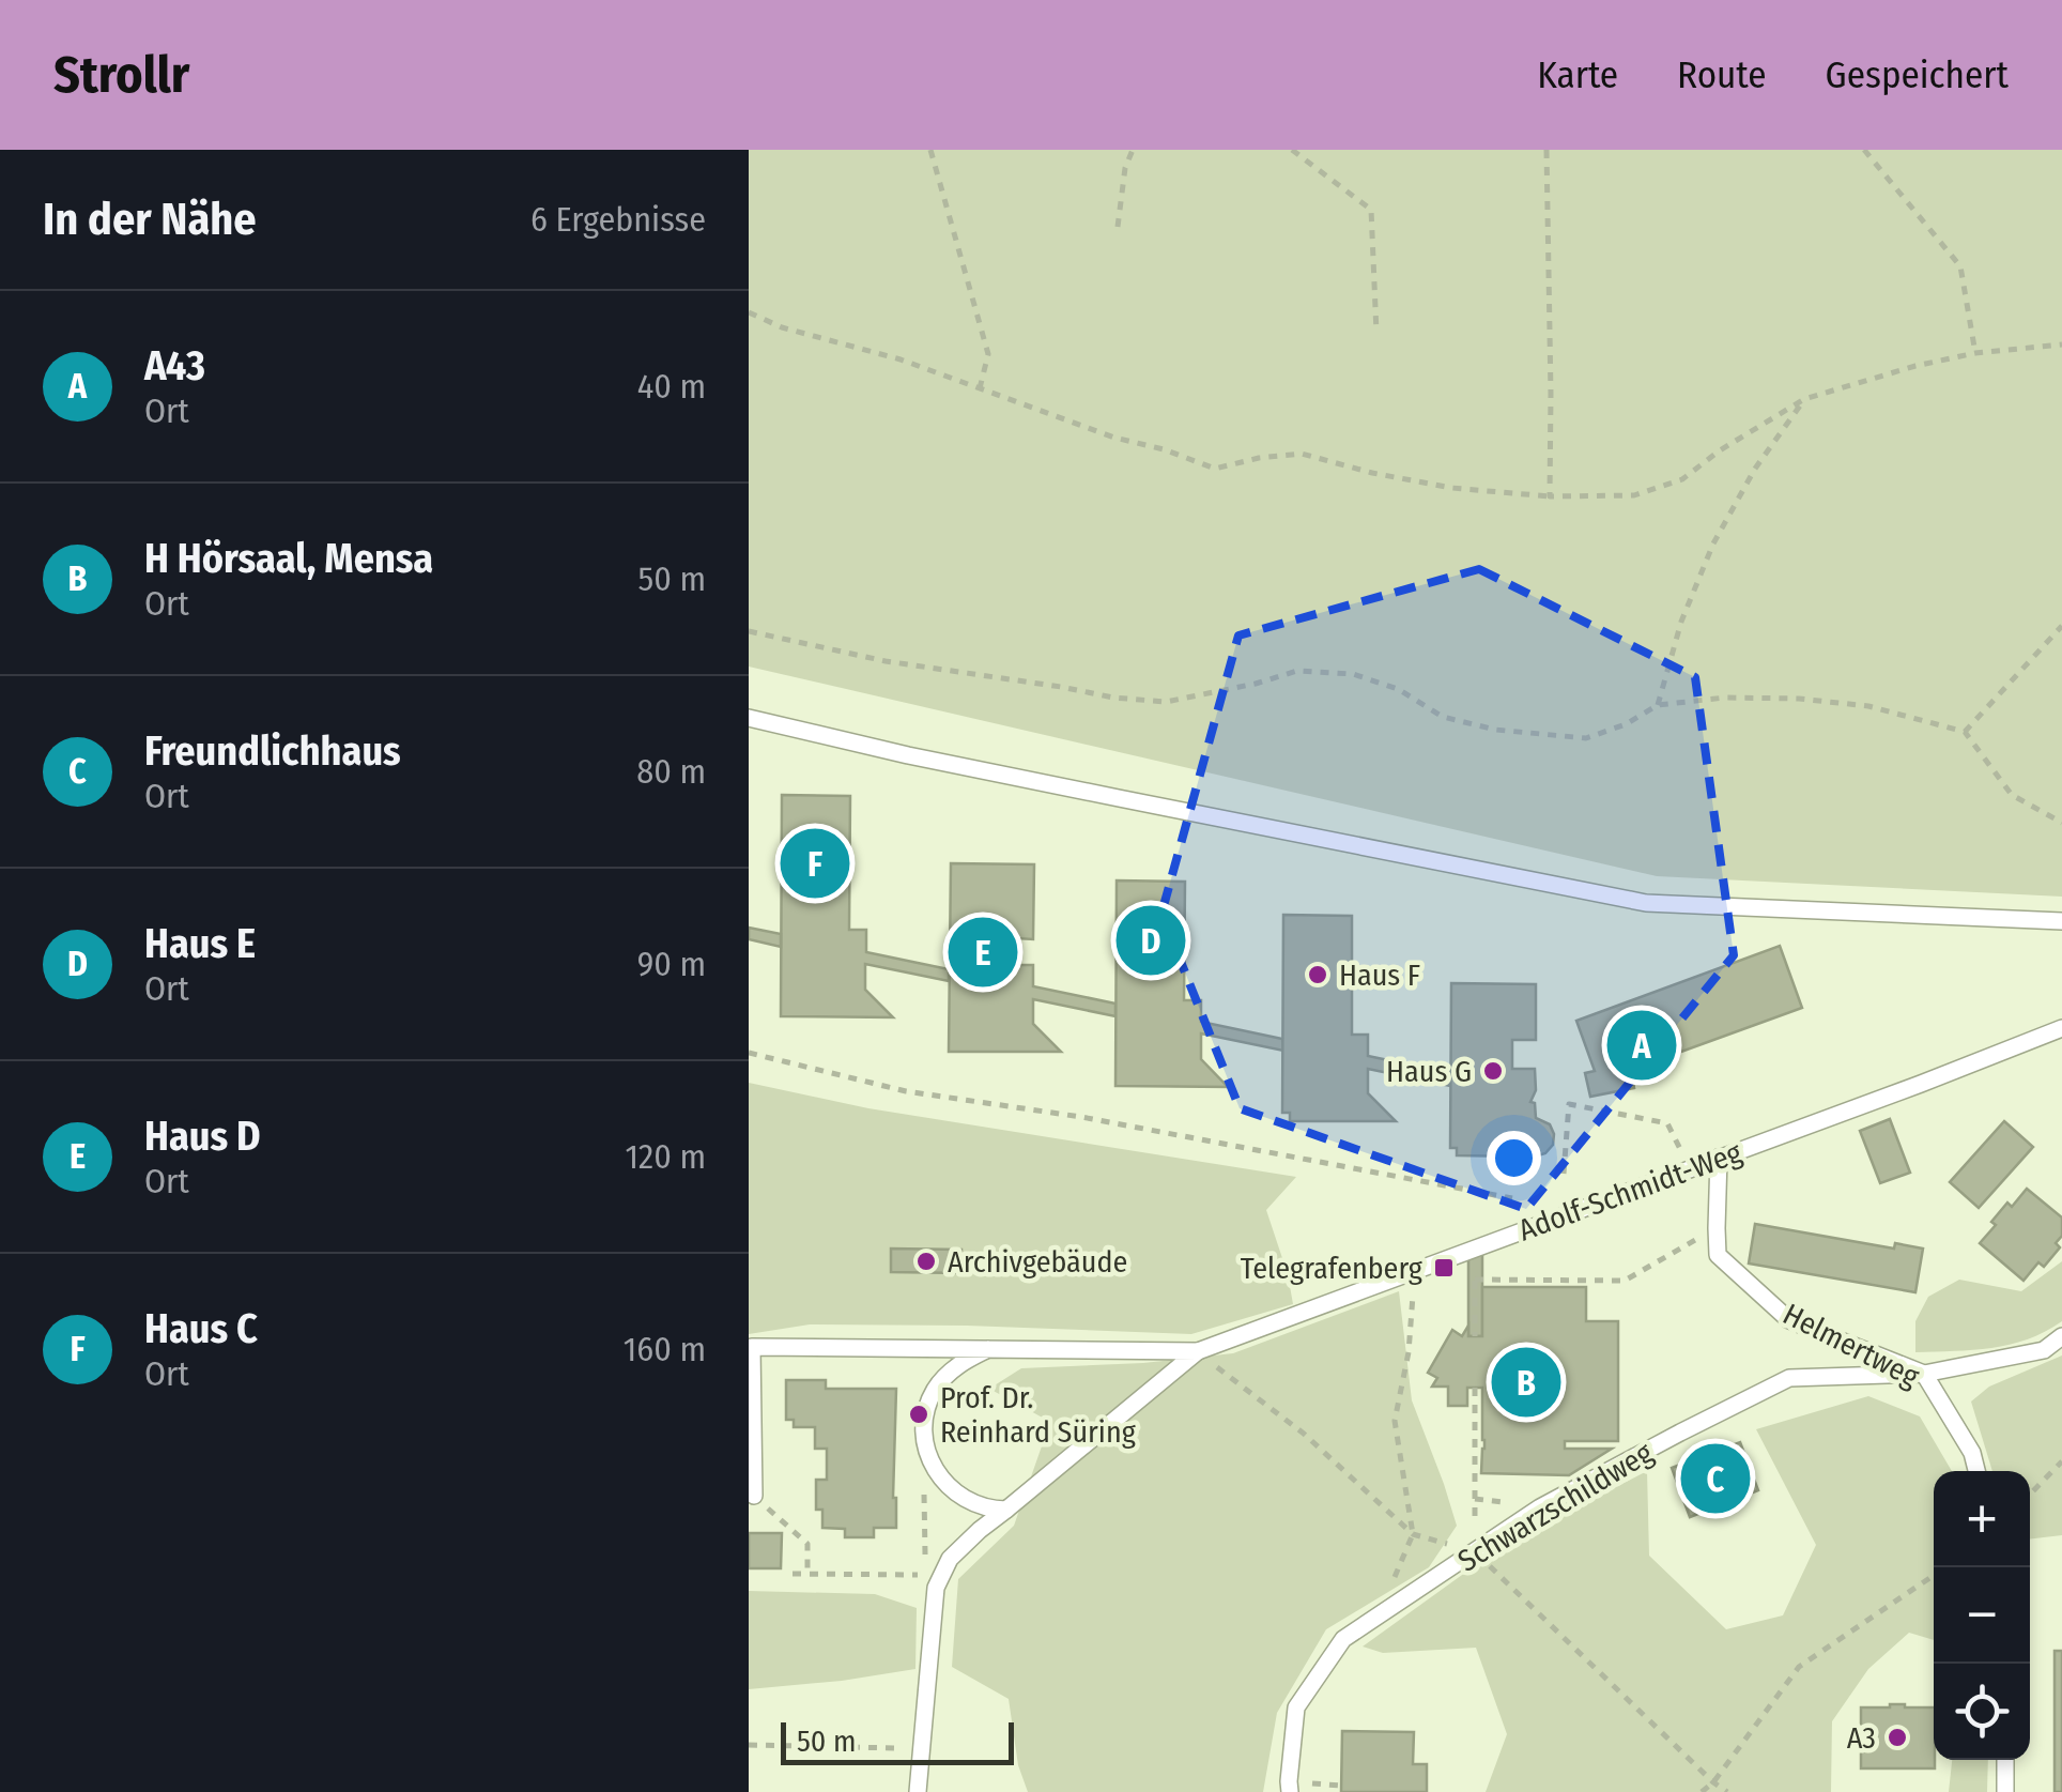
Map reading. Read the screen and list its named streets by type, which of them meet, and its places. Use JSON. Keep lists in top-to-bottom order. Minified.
{"streets":{"lane":["Adolf-Schmidt-Weg","Helmertweg","Schwarzschildweg"]},"crossings":[["Adolf-Schmidt-Weg","Helmertweg"],["Helmertweg","Schwarzschildweg"]],"places":{"other":["Haus F","Haus G","Archivgebäude","Prof. Dr. Reinhard Süring","A3"],"transit":["Telegrafenberg"]},"scale_bar":"50 m","page":{"header":"Strollr","nav":["Karte","Route","Gespeichert"],"heading":["In der Nähe","6 Ergebnisse"],"list":[{"mark":"A","name":"A43","note":"Ort","value":"40 m"},{"mark":"B","name":"H Hörsaal, Mensa","note":"Ort","value":"50 m"},{"mark":"C","name":"Freundlichhaus","note":"Ort","value":"80 m"},{"mark":"D","name":"Haus E","note":"Ort","value":"90 m"},{"mark":"E","name":"Haus D","note":"Ort","value":"120 m"},{"mark":"F","name":"Haus C","note":"Ort","value":"160 m"}],"pins":["F","D","E","A","B","C"],"map_buttons":["+","−"],"scale":"50 m"}}
